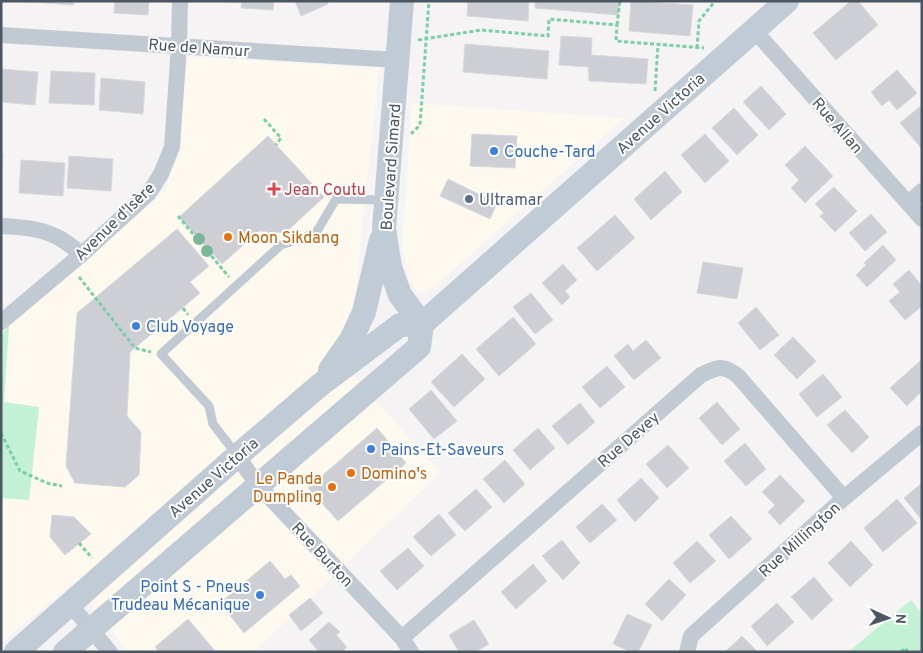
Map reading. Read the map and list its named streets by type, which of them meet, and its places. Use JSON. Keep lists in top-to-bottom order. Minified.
{"streets":{"main road":["Avenue Victoria","Boulevard Simard"],"street":["Rue de Namur","Rue Allan","Avenue d'Isère","Rue Devey","Rue Millington","Rue Burton"]},"crossings":[["Rue de Namur","Boulevard Simard"],["Rue de Namur","Avenue d'Isère"],["Avenue Victoria","Rue Allan"],["Avenue Victoria","Boulevard Simard"],["Avenue Victoria","Rue Burton"],["Rue Devey","Rue Millington"],["Rue Devey","Rue Burton"]],"places":{"other":["Couche-Tard","Ultramar","Moon Sikdang","Club Voyage","Pains-Et-Saveurs","Domino's","Le Panda Dumpling","Point S - Pneus Trudeau Mécanique"],"health":["Jean Coutu"]},"north":"right"}
